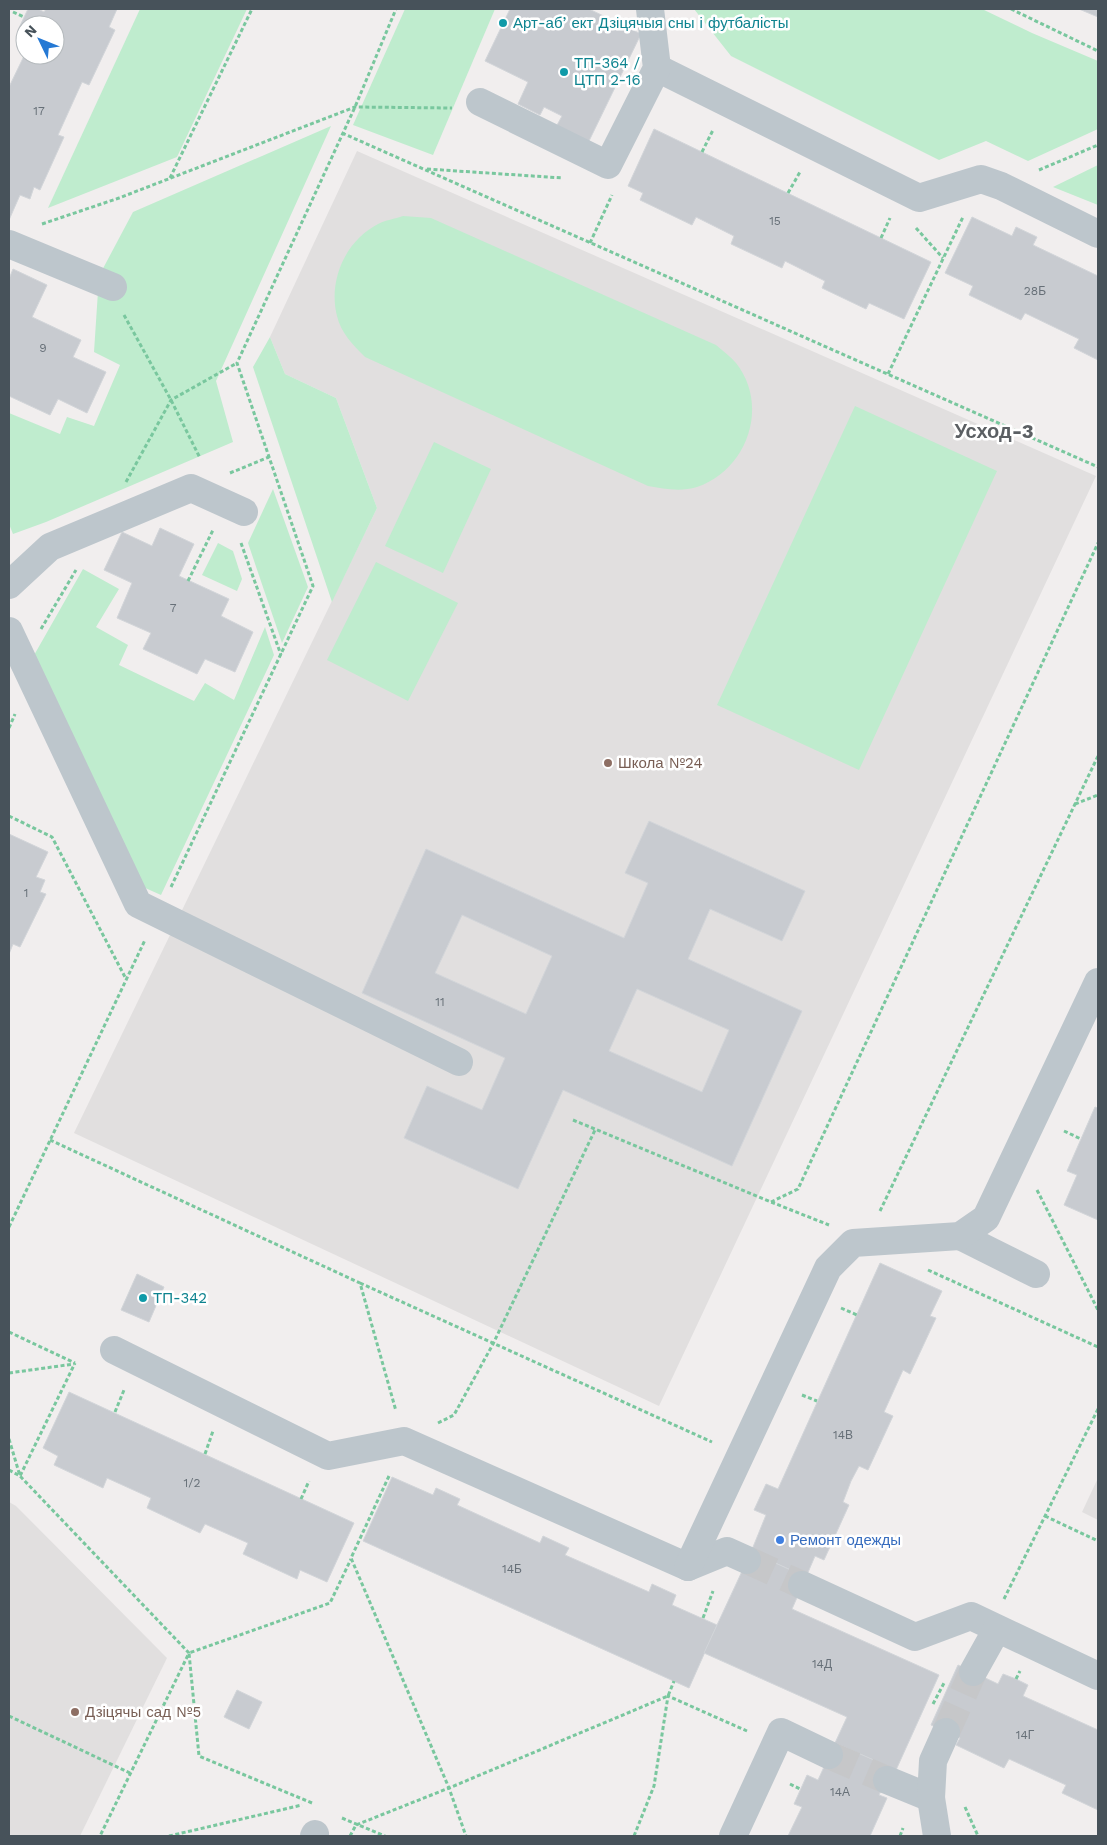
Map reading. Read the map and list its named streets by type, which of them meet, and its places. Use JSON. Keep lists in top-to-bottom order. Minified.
{"districts":["Усход-3"],"places":["Арт-абʼект Дзіцячыя сны і футбалісты","ТП-364 / ЦТП 2-16","Школа №24","ТП-342","Ремонт одежды","Дзіцячы сад №5"],"house_numbers":["17","15","28Б","9","7","1","11","14В","1/2","14Б","14Д","14Г","14А"],"north":"top left"}
